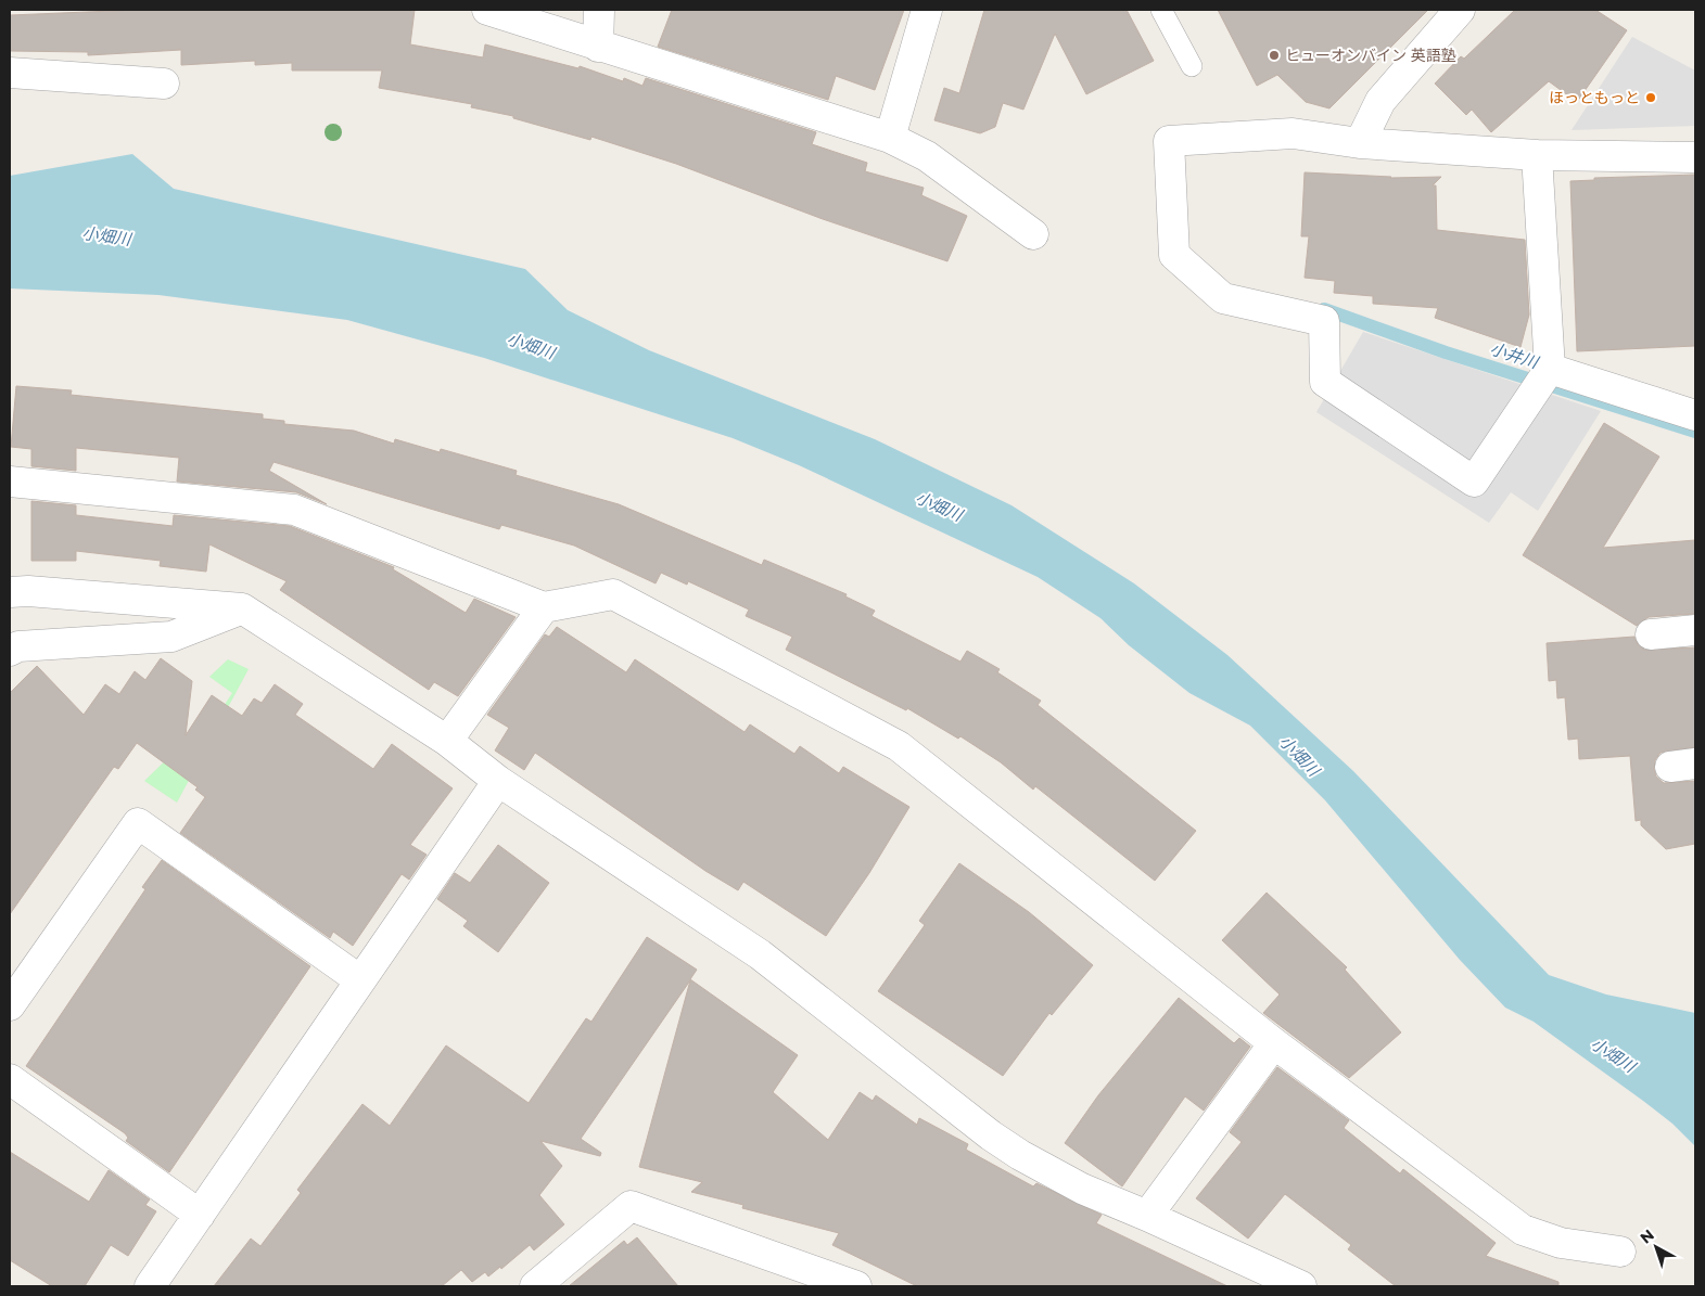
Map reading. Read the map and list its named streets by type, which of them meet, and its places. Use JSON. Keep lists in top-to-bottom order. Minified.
{"water":["小畑川","小井川"],"places":["ヒューオンバイン 英語塾","ほっともっと"],"north":"top left"}
